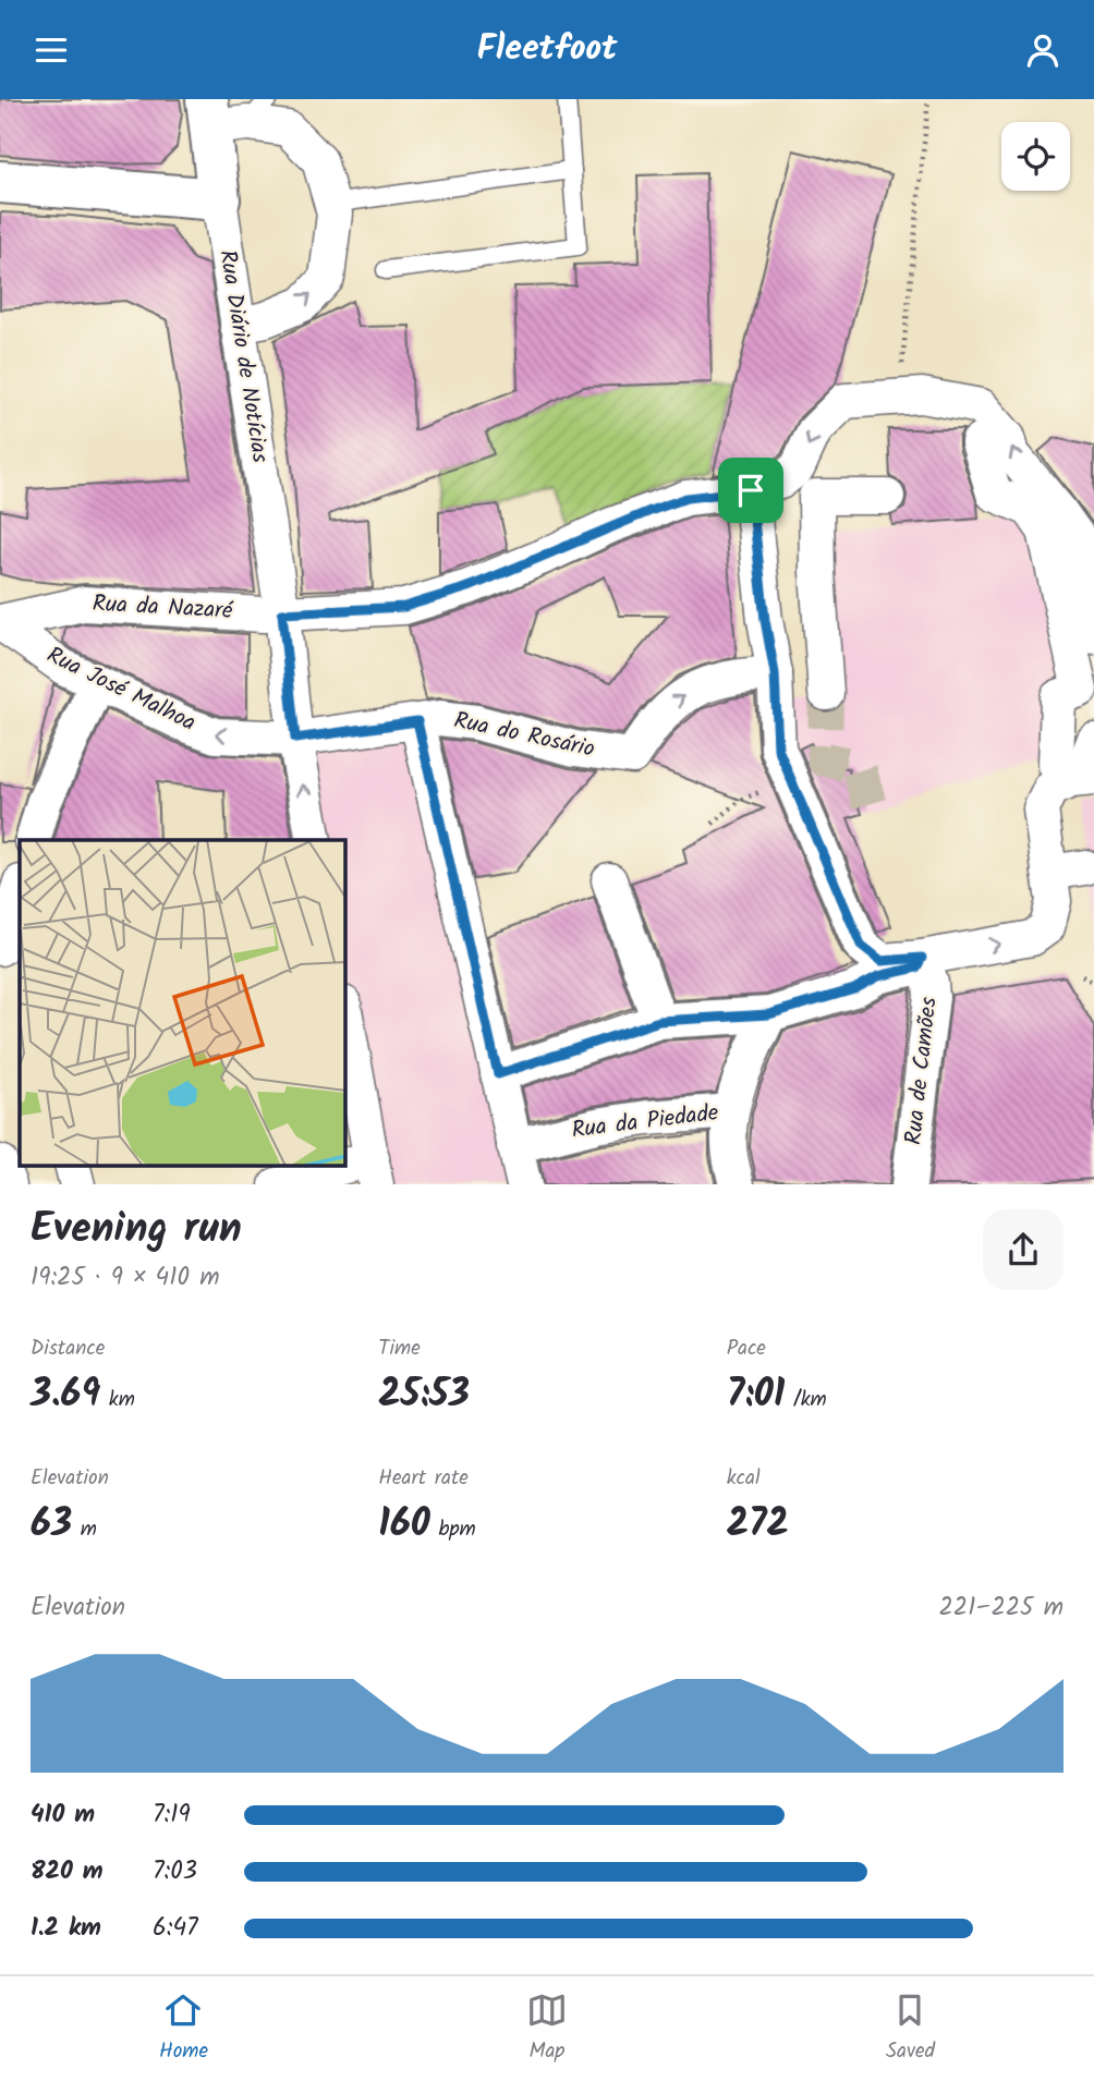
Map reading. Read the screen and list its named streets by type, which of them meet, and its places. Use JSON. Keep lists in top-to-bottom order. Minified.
{"streets":{"main road":["Rua Diário de Notícias"],"street":["Rua da Nazaré","Rua José Malhoa","Rua do Rosário","Rua de Camões","Rua da Piedade"]},"crossings":[["Rua Diário de Notícias","Rua da Nazaré"],["Rua Diário de Notícias","Rua José Malhoa"],["Rua da Nazaré","Rua José Malhoa"],["Rua José Malhoa","Rua do Rosário"]],"one_way":["Rua José Malhoa"],"page":{"header":"Fleetfoot","heading":["Evening run","19:25 · 9 × 410 m"],"stats":[["Distance","3.69 km"],["Time","25:53"],["Pace","7:01 /km"],["Elevation","63 m"],["Heart rate","160 bpm"],["kcal","272"]],"chart":["Elevation","221–225 m"],"list":[{"name":"410 m","note":"7:19"},{"name":"820 m","note":"7:03"},{"name":"1.2 km","note":"6:47"}],"tabs":["Home","Map","Saved"]}}
